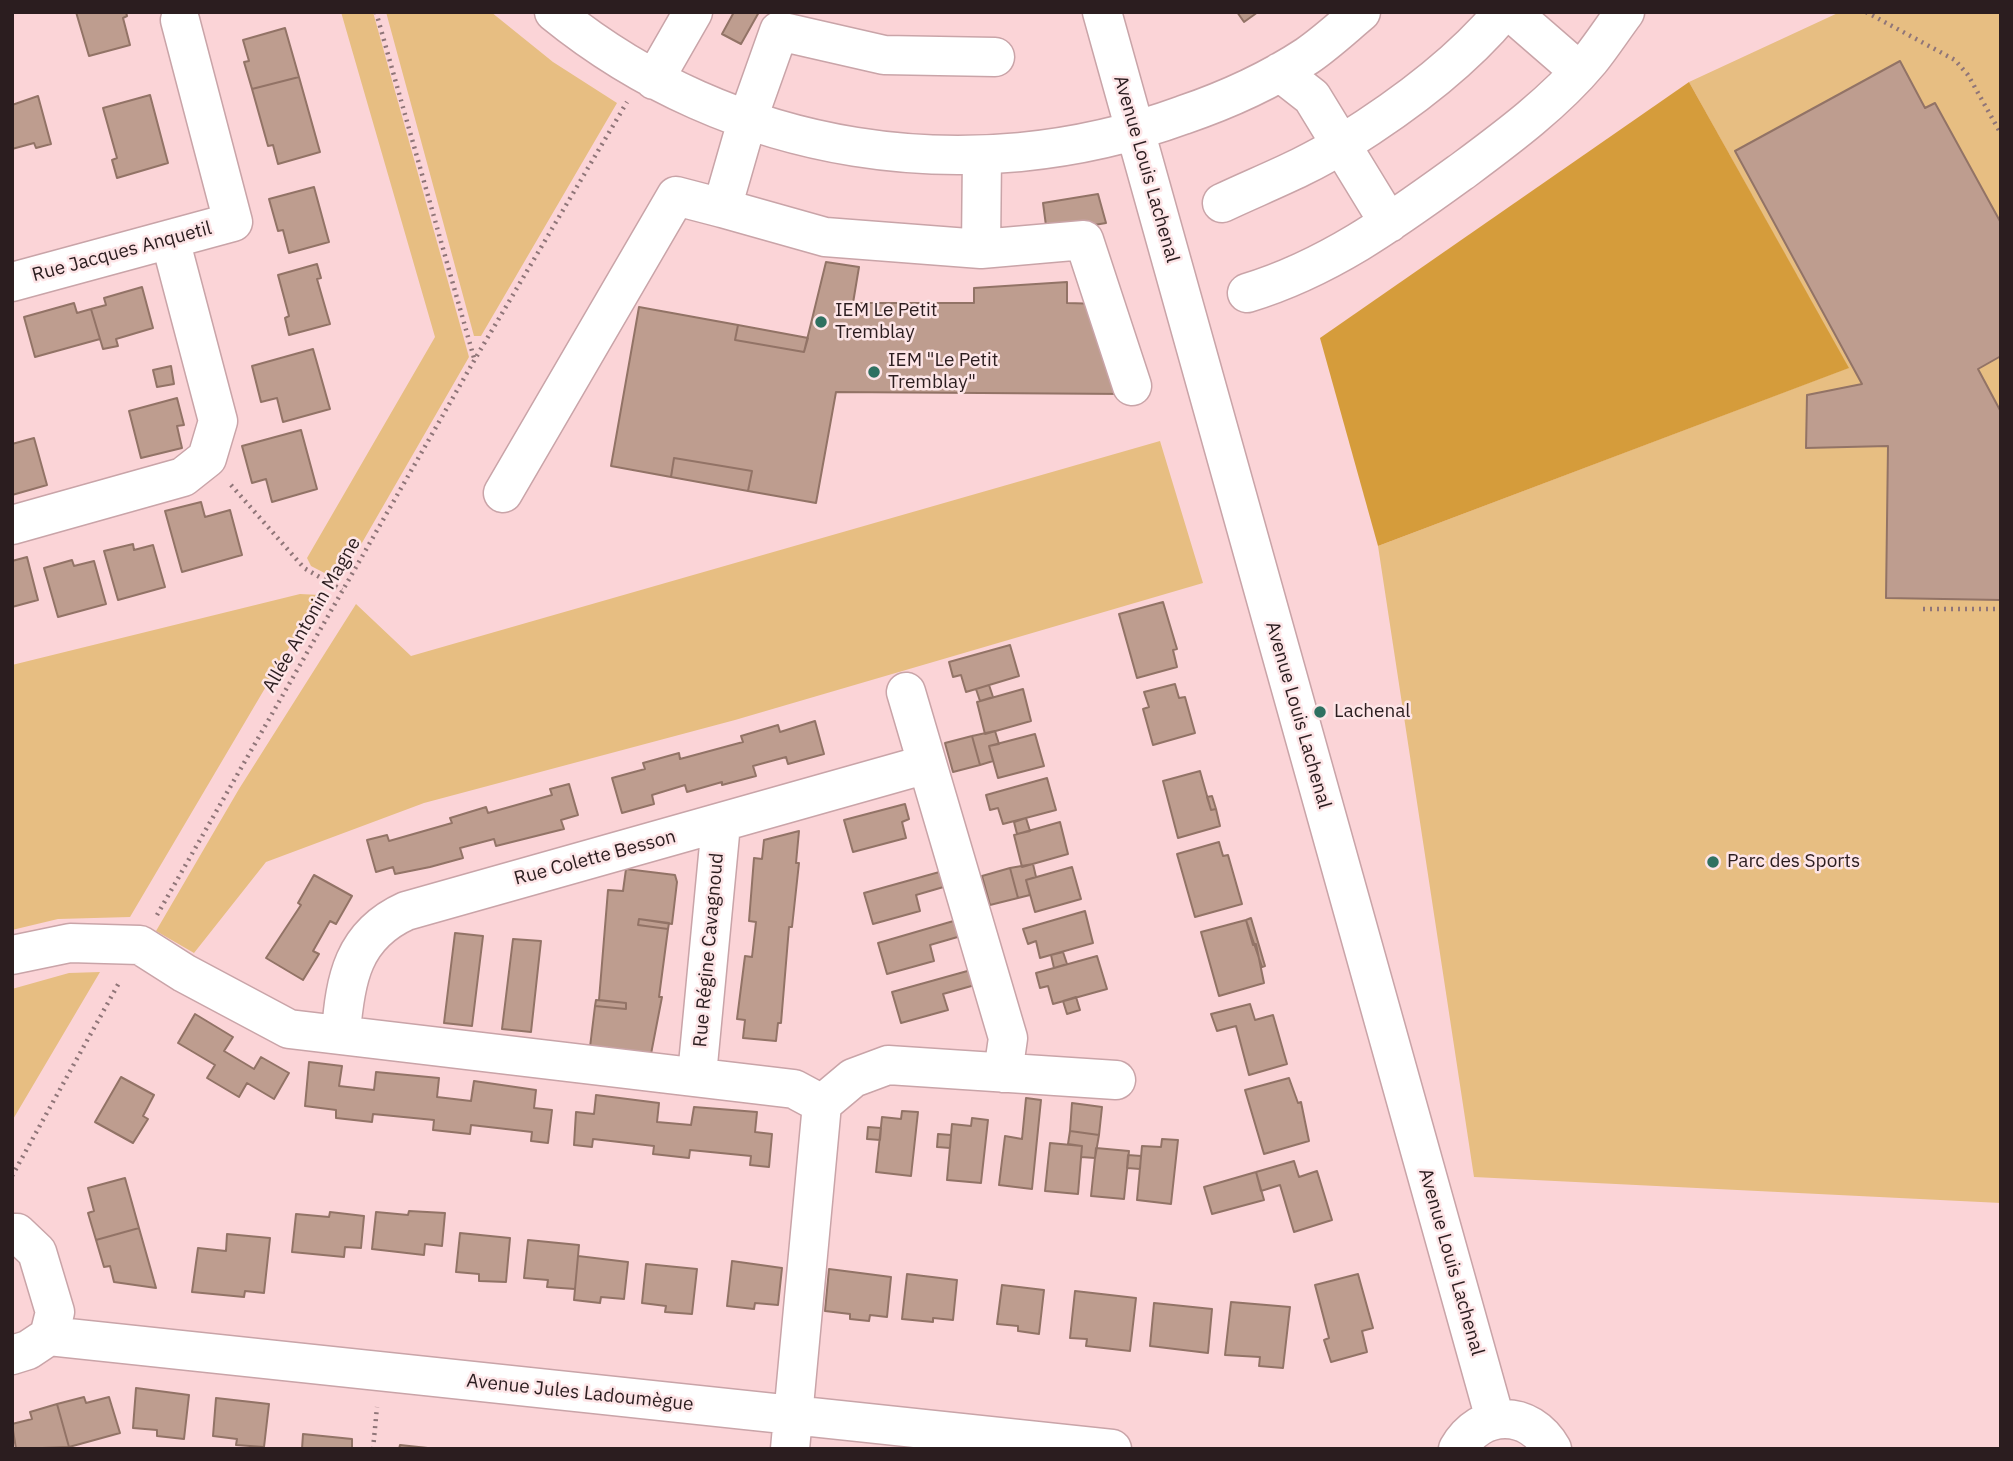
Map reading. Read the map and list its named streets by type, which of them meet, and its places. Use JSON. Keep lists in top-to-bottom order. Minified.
{"streets":{"street":["Avenue Louis Lachenal","Rue Jacques Anquetil","Rue Colette Besson","Rue Régine Cavagnoud","Avenue Jules Ladoumègue"],"path":["Allée Antonin Magne"]},"crossings":[["Rue Colette Besson","Rue Régine Cavagnoud"]],"places":["IEM Le Petit Tremblay","IEM \"Le Petit Tremblay\"","Lachenal","Parc des Sports"]}
